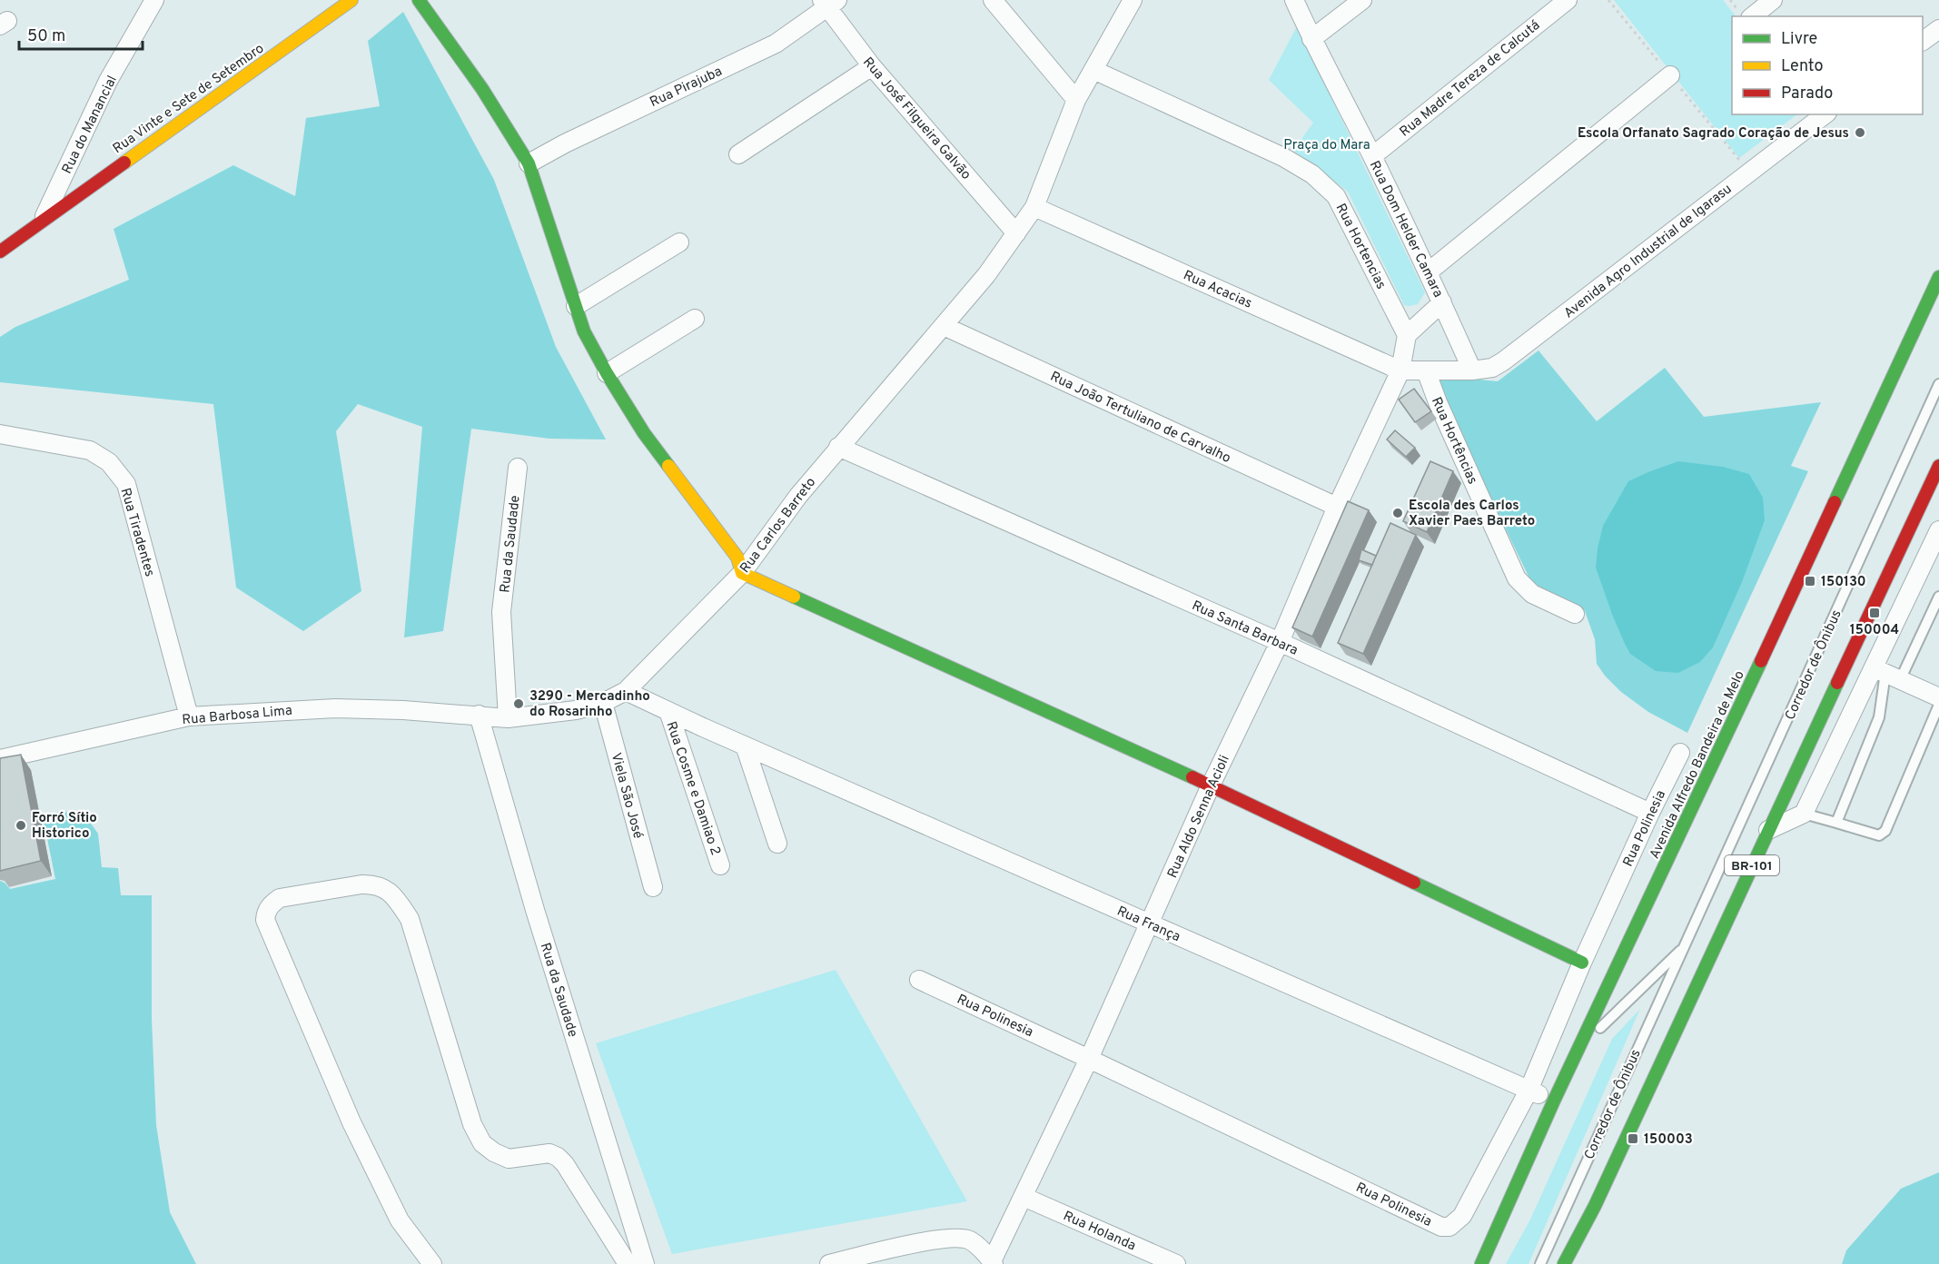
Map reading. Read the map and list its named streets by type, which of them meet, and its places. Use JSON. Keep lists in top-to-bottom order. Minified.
{"streets":{"main road":["Rua Vinte e Sete de Setembro","Avenida Alfredo Bandeira de Melo","BR-101"],"street":["Rua Madre Tereza de Calcutá","Rua Pirajuba","Rua José Filgueira Galvão","Rua do Manancial","Rua Dom Helder Camara","Rua Hortencias","Avenida Agro Industrial de Igarasu","Rua Acacias","Rua João Tertuliano de Carvalho","Rua Hortências","Rua Carlos Barreto","Rua Tiradentes","Rua da Saudade","Rua Santa Barbara","Rua Barbosa Lima","Rua Cosme e Damiao 2","Viela São José","Rua Aldo Senna Acioli","Rua Polinesia","Rua França","Rua Holanda"],"lane":["Corredor de Ônibus"]},"crossings":[["Rua Madre Tereza de Calcutá","Rua Dom Helder Camara"],["Rua Pirajuba","Rua José Filgueira Galvão"],["Rua Vinte e Sete de Setembro","Rua do Manancial"],["Rua José Filgueira Galvão","Rua Carlos Barreto"],["Rua Dom Helder Camara","Avenida Agro Industrial de Igarasu"],["Rua Hortencias","Rua Carlos Barreto"],["Avenida Agro Industrial de Igarasu","Rua Acacias"],["Avenida Agro Industrial de Igarasu","Rua Hortências"],["Avenida Agro Industrial de Igarasu","Rua Aldo Senna Acioli"],["Rua Acacias","Rua Carlos Barreto"],["Rua Acacias","Rua Aldo Senna Acioli"],["Rua João Tertuliano de Carvalho","Rua Carlos Barreto"],["Rua João Tertuliano de Carvalho","Rua Aldo Senna Acioli"],["Rua Carlos Barreto","Rua da Saudade"],["Rua Carlos Barreto","Rua Santa Barbara"],["Rua Carlos Barreto","Rua Barbosa Lima"],["Rua Carlos Barreto","Viela São José"],["Rua Carlos Barreto","Rua França"],["Rua Tiradentes","Rua Barbosa Lima"],["Rua da Saudade","Rua Barbosa Lima"],["Rua Santa Barbara","Rua Aldo Senna Acioli"],["Rua Santa Barbara","Rua Polinesia"],["Corredor de Ônibus","Avenida Alfredo Bandeira de Melo"],["Avenida Alfredo Bandeira de Melo","Rua França"],["Rua Cosme e Damiao 2","Rua França"],["Rua Aldo Senna Acioli","Rua Polinesia"],["Rua Aldo Senna Acioli","Rua França"],["Rua Aldo Senna Acioli","Rua Holanda"],["Rua Polinesia","Rua França"]],"parks":["Praça do Mara"],"places":{"other":["Escola Orfanato Sagrado Coração de Jesus","Escola des Carlos Xavier Paes Barreto","3290 - Mercadinho do Rosarinho","Forró Sítio Historico"],"transit":["150130","150004","150003"]},"legend":["Livre","Lento","Parado"],"scale_bar":"50 m"}
